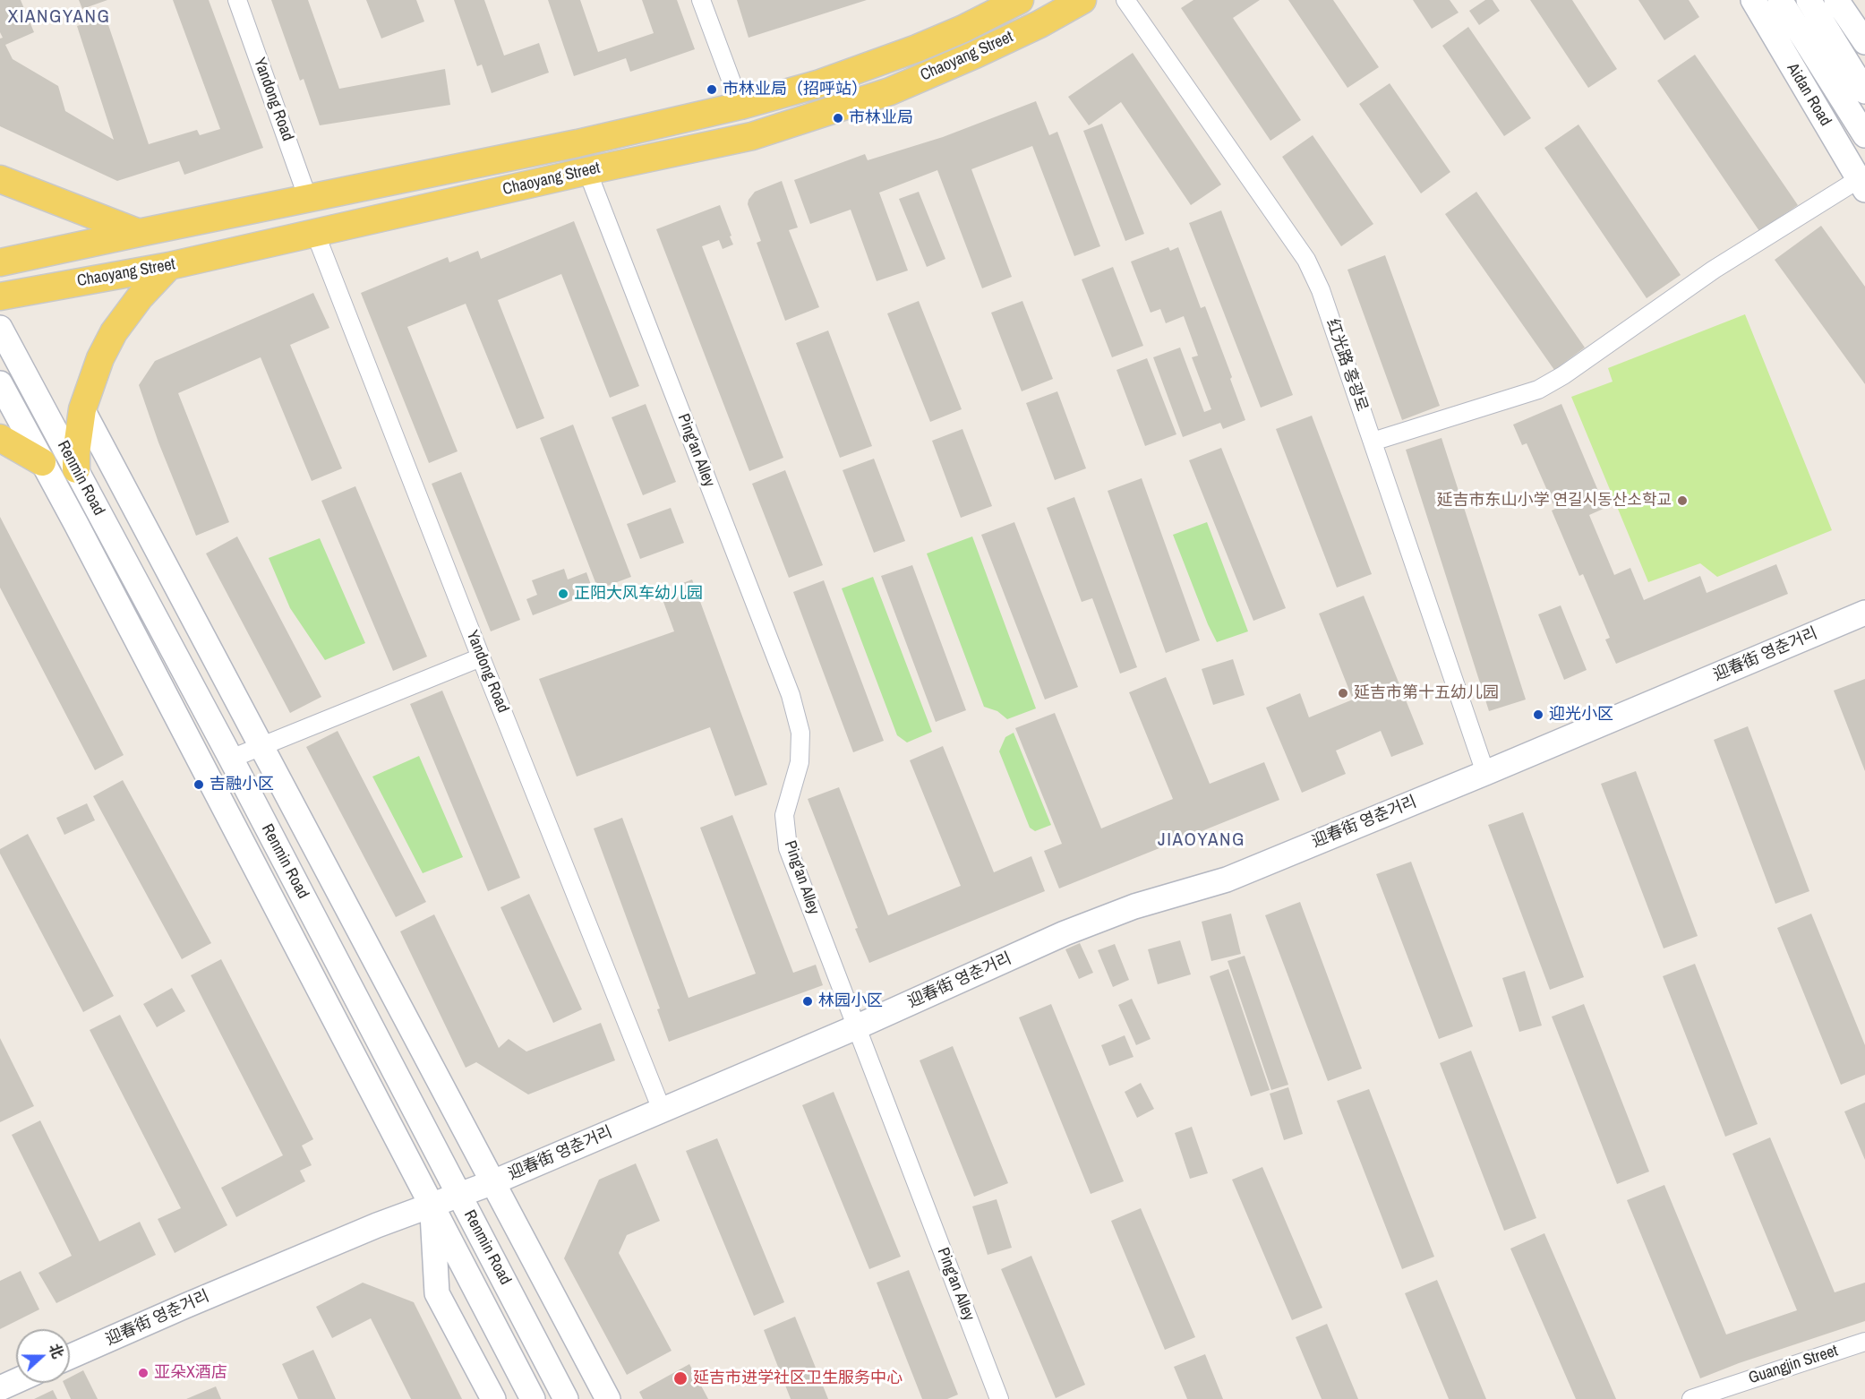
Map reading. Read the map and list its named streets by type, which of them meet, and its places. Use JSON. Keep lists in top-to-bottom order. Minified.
{"streets":{"main road":["Chaoyang Street"],"street":["Aidan Road","Yandong Road","红光路 홍광로","Ping'an Alley","Renmin Road","迎春街 영춘거리","Guangjin Street"]},"crossings":[["Chaoyang Street","Yandong Road"],["Chaoyang Street","Ping'an Alley"],["Yandong Road","迎春街 영춘거리"],["红光路 홍광로","迎春街 영춘거리"],["Ping'an Alley","迎春街 영춘거리"],["Renmin Road","迎春街 영춘거리"]],"districts":["XIANGYANG","JIAOYANG"],"places":["市林业局（招呼站）","市林业局","延吉市东山小学 연길시동산소학교","正阳大风车幼儿园","延吉市第十五幼儿园","迎光小区","吉融小区","林园小区","亚朵X酒店","延吉市进学社区卫生服务中心"],"north":"right"}
